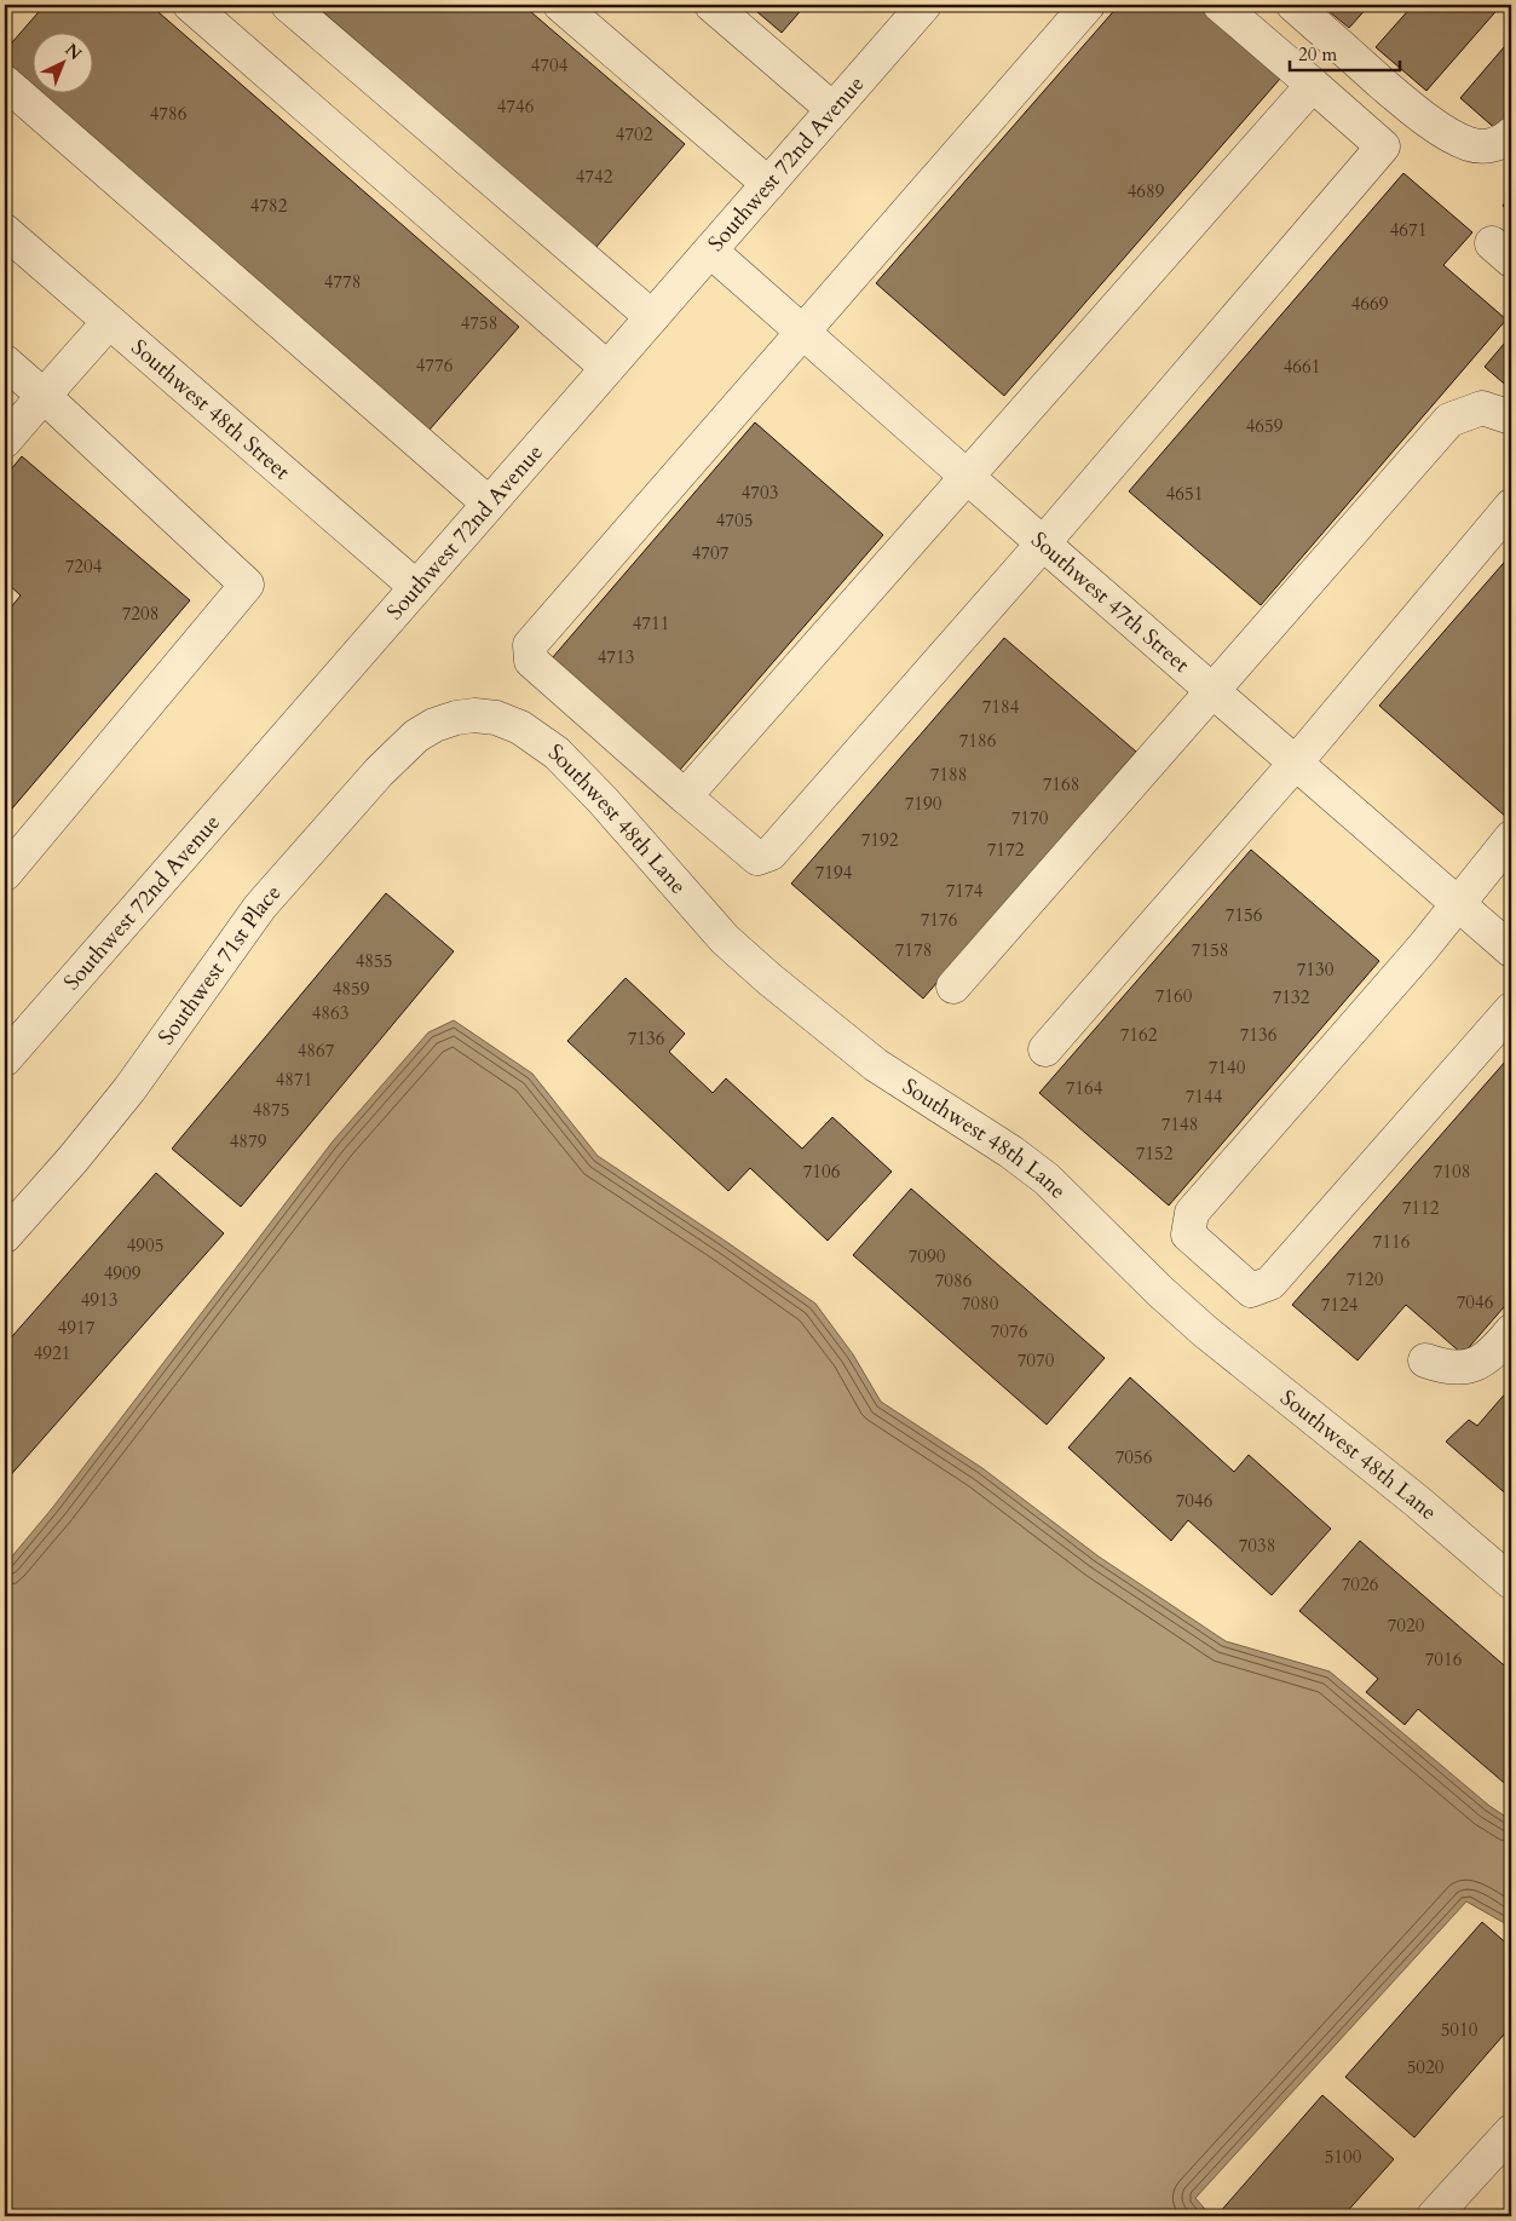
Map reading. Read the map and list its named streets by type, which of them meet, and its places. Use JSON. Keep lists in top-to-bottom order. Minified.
{"streets":{"street":["Southwest 72nd Avenue","Southwest 48th Street","Southwest 47th Street","Southwest 48th Lane","Southwest 71st Place"]},"crossings":[["Southwest 72nd Avenue","Southwest 48th Street"],["Southwest 72nd Avenue","Southwest 47th Street"],["Southwest 48th Lane","Southwest 71st Place"]],"house_numbers":["4704","4746","4786","4702","4742","4689","4782","4671","4778","4669","4758","4776","4661","4659","4703","4651","4705","4707","7204","7208","4711","4713","7184","7186","7188","7168","7190","7170","7192","7172","7194","7174","7156","7176","7178","7158","4855","7130","4859","7160","7132","4863","7162","7136","7136","4867","7140","4871","7164","7144","4875","7148","4879","7152","7106","7108","7112","7116","4905","7090","4909","7120","7086","4913","7046","7080","7124","4917","7076","4921","7070","7056","7046","7038","7026","7020","7016","5010","5020","5100"],"scale_bar":"20 m","north":"top right"}
